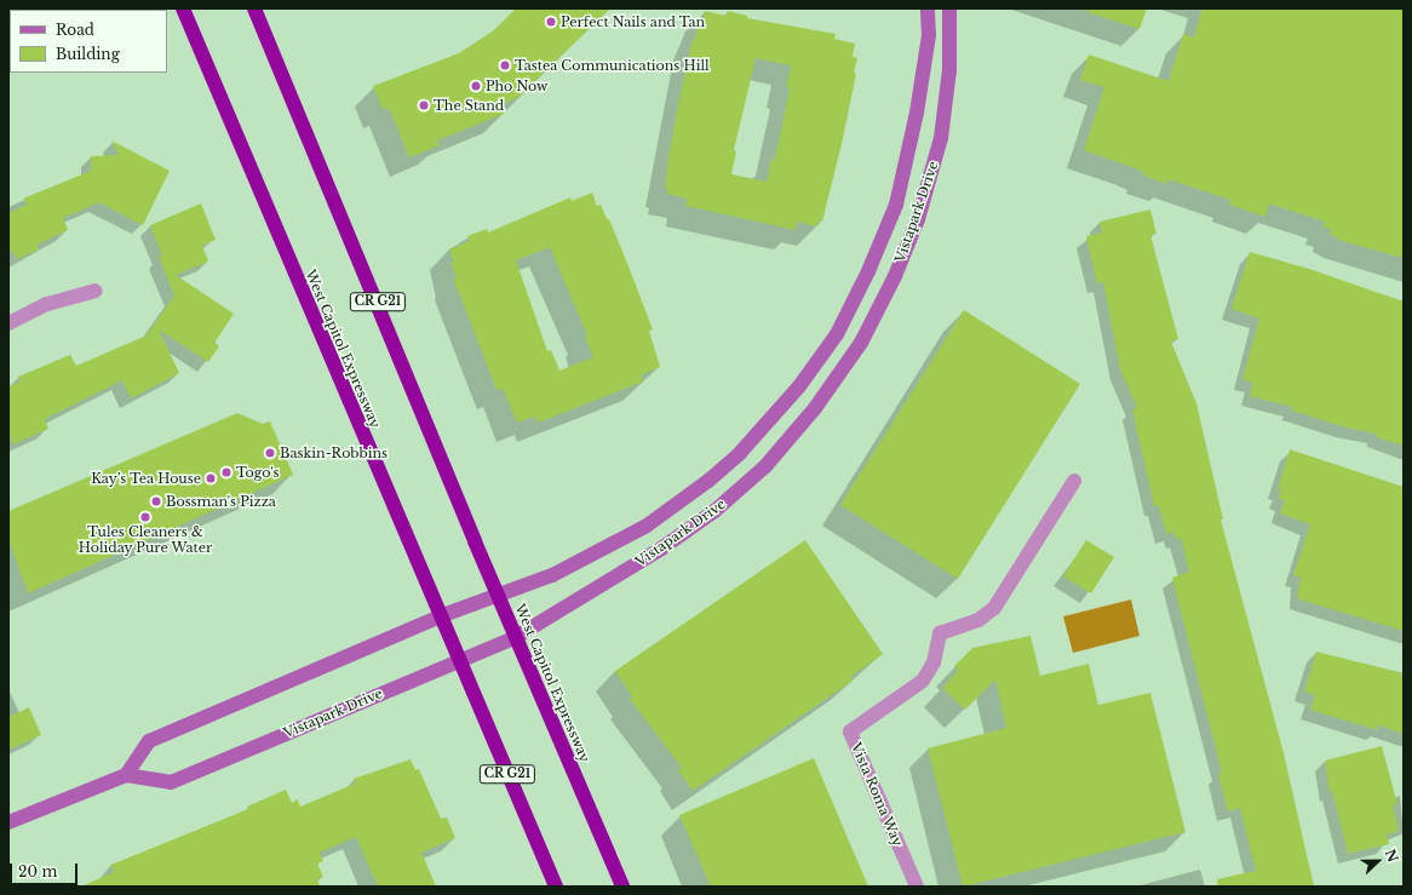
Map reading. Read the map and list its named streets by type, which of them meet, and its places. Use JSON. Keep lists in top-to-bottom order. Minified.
{"streets":{"highway":["CR G21","West Capitol Expressway"],"street":["Vistapark Drive","Vista Roma Way"]},"crossings":[["Vistapark Drive","West Capitol Expressway"]],"places":["Perfect Nails and Tan","Tastea Communications Hill","Pho Now","The Stand","Baskin-Robbins","Togo's","Kay’s Tea House","Bossman's Pizza","Tules Cleaners & Holiday Pure Water"],"legend":["Road","Building"],"scale_bar":"20 m","north":"right"}
